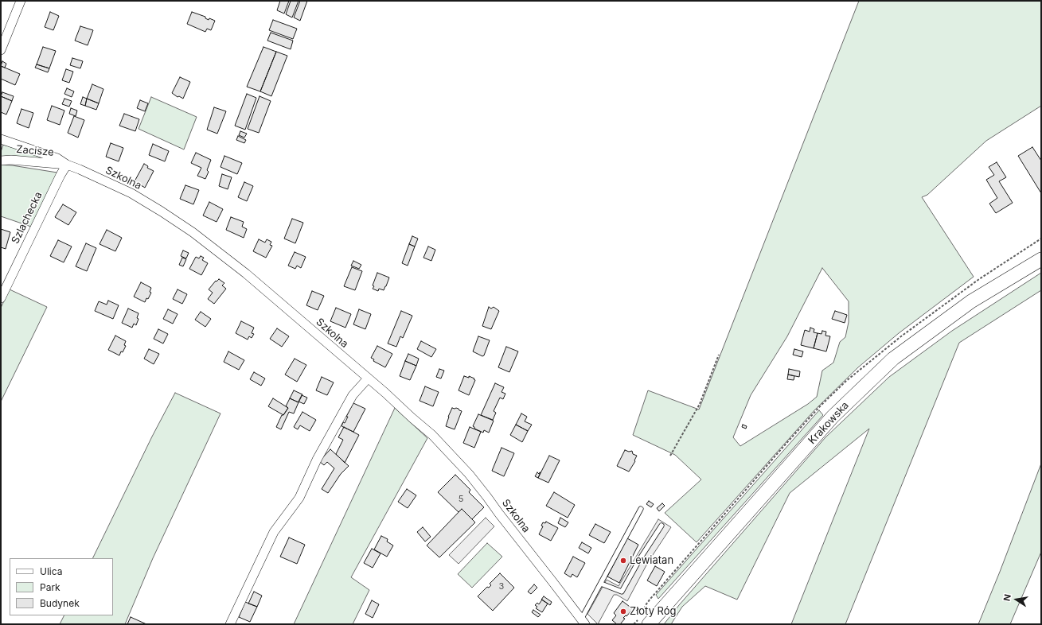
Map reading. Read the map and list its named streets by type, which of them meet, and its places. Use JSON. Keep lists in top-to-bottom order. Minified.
{"streets":{"main road":["Krakowska"],"street":["Zacisze","Szkolna","Szlachecka"]},"crossings":[["Zacisze","Szkolna"],["Zacisze","Szlachecka"],["Szkolna","Szlachecka"]],"places":["Lewiatan","Złoty Róg"],"house_numbers":["5","3"],"legend":["Ulica","Park","Budynek"],"north":"left"}
